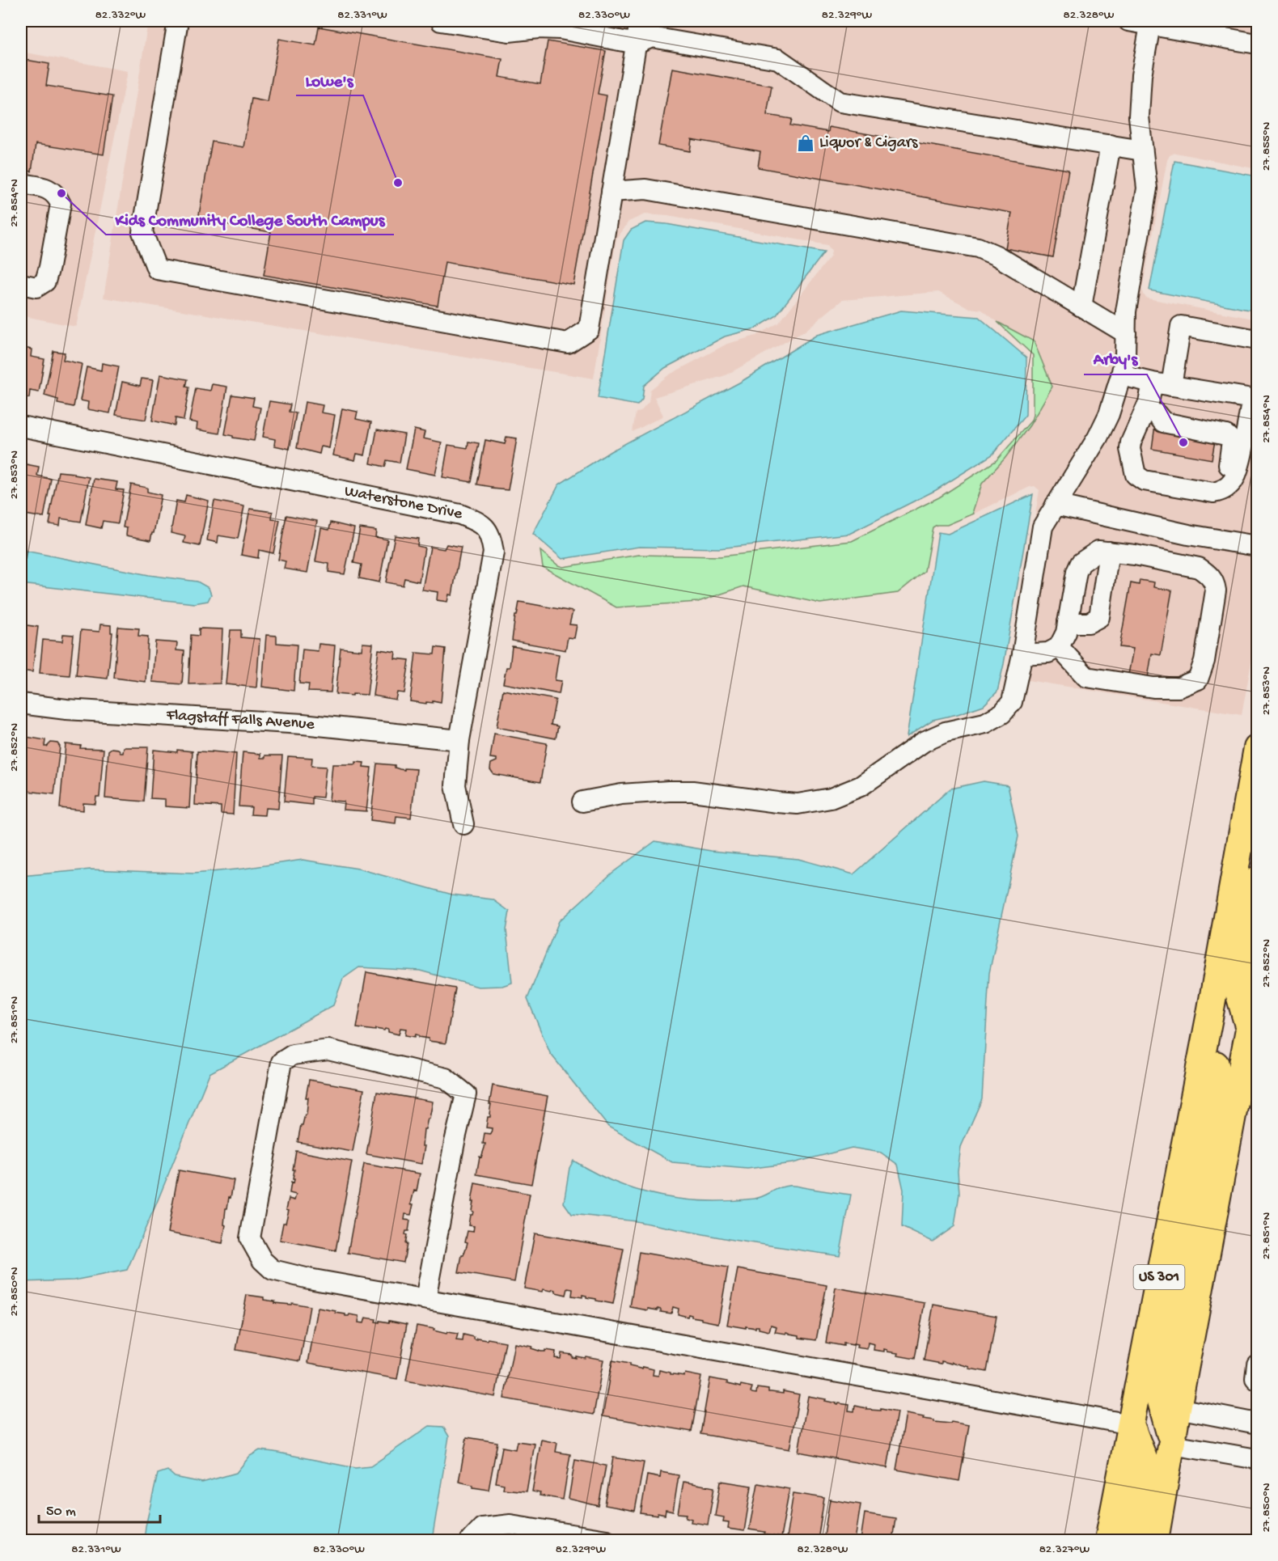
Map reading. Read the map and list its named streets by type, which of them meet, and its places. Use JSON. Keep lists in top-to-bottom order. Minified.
{"streets":{"main road":["US 301"],"street":["Waterstone Drive","Flagstaff Falls Avenue"]},"crossings":[["Waterstone Drive","Flagstaff Falls Avenue"]],"places":{"shop":["Liquor & Cigars"],"other":["Lowe's","Kids Community College South Campus","Arby's"]},"scale_bar":"50 m","coordinates":["82.332°W","82.331°W","82.330°W","82.329°W","82.328°W","27.855°N","27.854°N","27.853°N","27.852°N","27.851°N","27.850°N","82.327°W"]}
